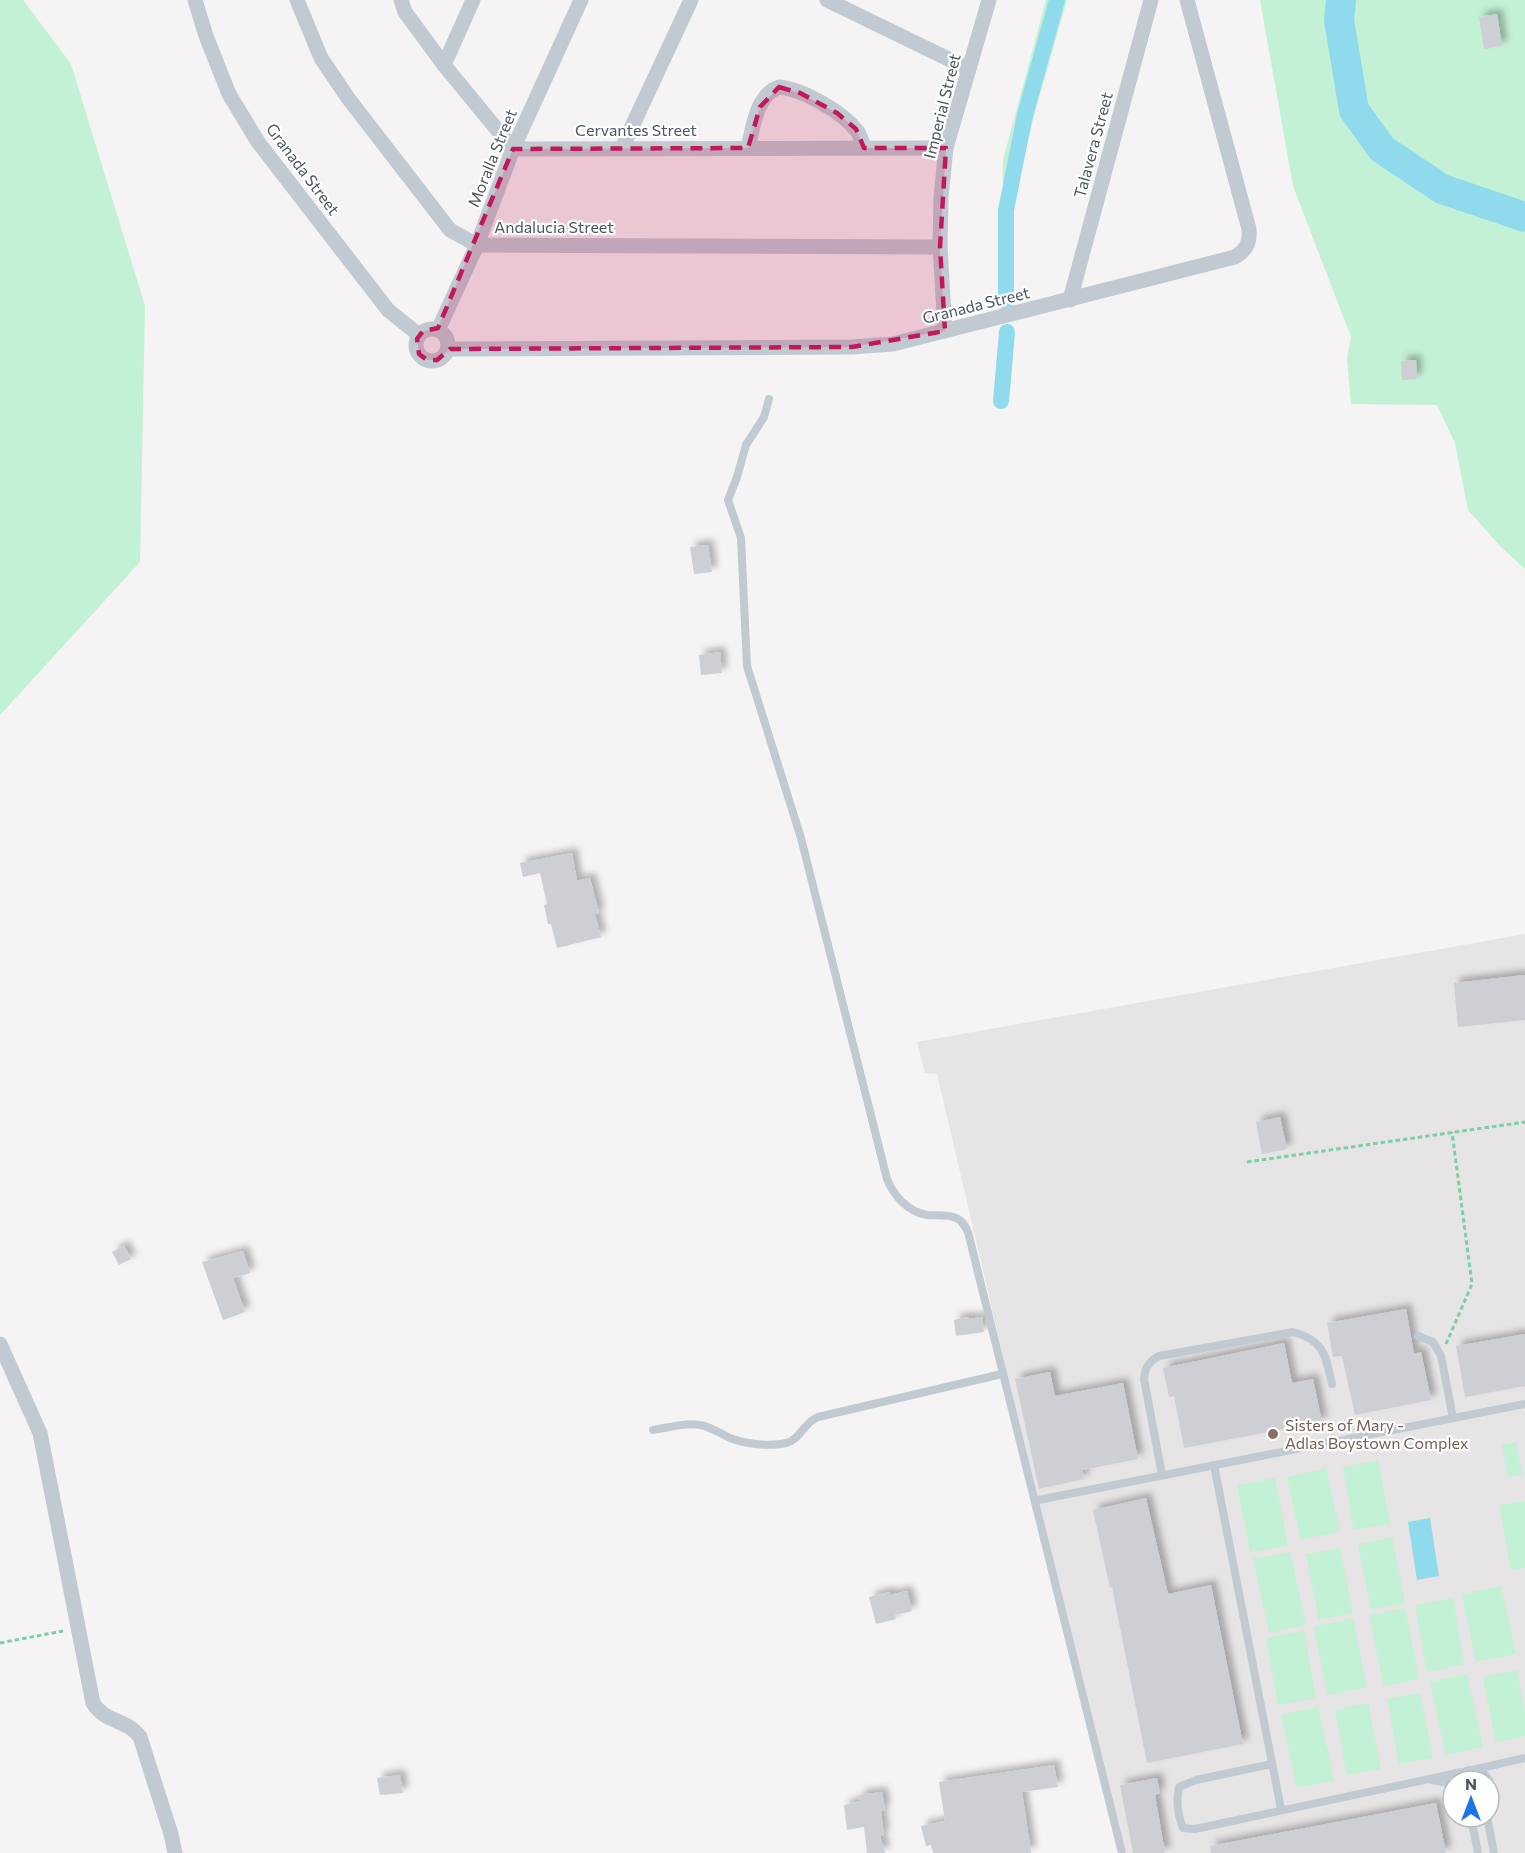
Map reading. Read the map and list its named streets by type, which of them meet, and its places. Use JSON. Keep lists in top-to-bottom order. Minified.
{"streets":{"street":["Imperial Street","Cervantes Street","Talavera Street","Moralla Street","Granada Street","Andalucia Street"]},"crossings":[["Imperial Street","Cervantes Street"],["Imperial Street","Granada Street"],["Imperial Street","Andalucia Street"],["Cervantes Street","Moralla Street"],["Talavera Street","Granada Street"],["Moralla Street","Granada Street"],["Moralla Street","Andalucia Street"]],"places":["Sisters of Mary - Adlas Boystown Complex"],"north":"top"}
